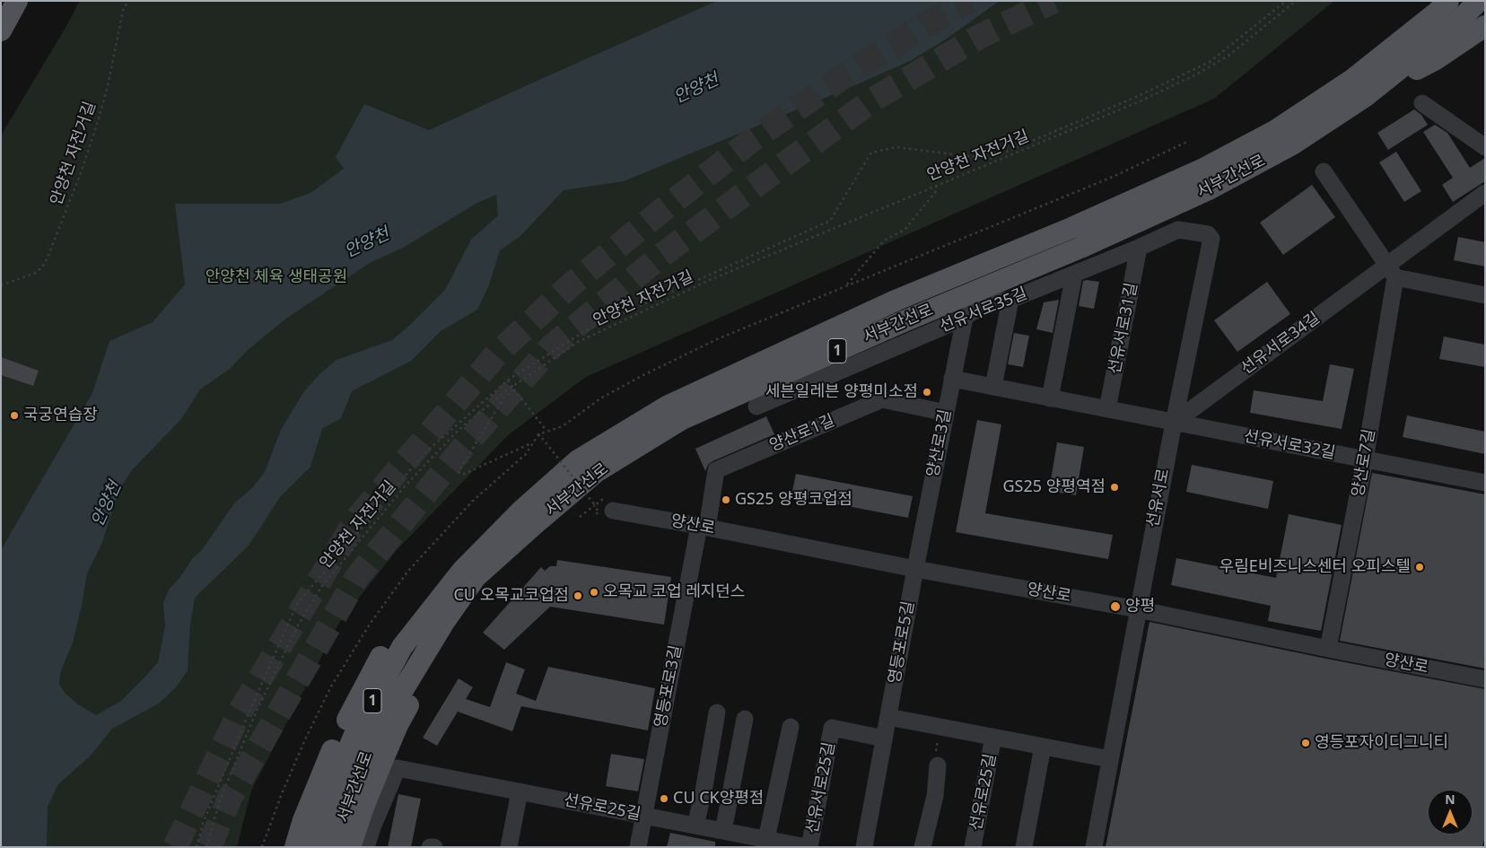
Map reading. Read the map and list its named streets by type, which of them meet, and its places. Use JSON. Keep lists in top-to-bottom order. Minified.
{"streets":{"main road":["서부간선로","1"],"street":["선유서로35길","선유서로31길","선유서로34길","양산로1길","양산로3길","선유서로32길","양산로7길","선유서로","양산로","영등포로5길","영등포로3길","선유서로25길","선유로25길"],"path":["안양천 자전거길"]},"crossings":[["선유서로35길","선유서로31길"],["선유서로35길","양산로3길"],["선유서로35길","선유서로"],["선유서로34길","선유서로32길"],["선유서로34길","양산로7길"],["선유서로34길","선유서로"],["양산로1길","양산로3길"],["양산로1길","양산로"],["양산로1길","영등포로3길"],["양산로3길","양산로"],["양산로3길","영등포로5길"],["선유서로32길","양산로7길"],["선유서로32길","선유서로"],["양산로7길","양산로"],["선유서로","양산로"],["양산로","영등포로5길"],["양산로","영등포로3길"],["영등포로5길","선유서로25길"],["영등포로3길","선유로25길"],["선유서로25길","선유로25길"]],"water":["안양천"],"parks":["안양천 체육 생태공원"],"places":["세븐일레븐 양평미소점","국궁연습장","GS25 양평역점","GS25 양평코업점","우림E비즈니스센터 오피스텔","오목교 코업 레지던스","CU 오목교코업점","양평","영등포자이디그니티","CU CK양평점"],"north":"top"}
